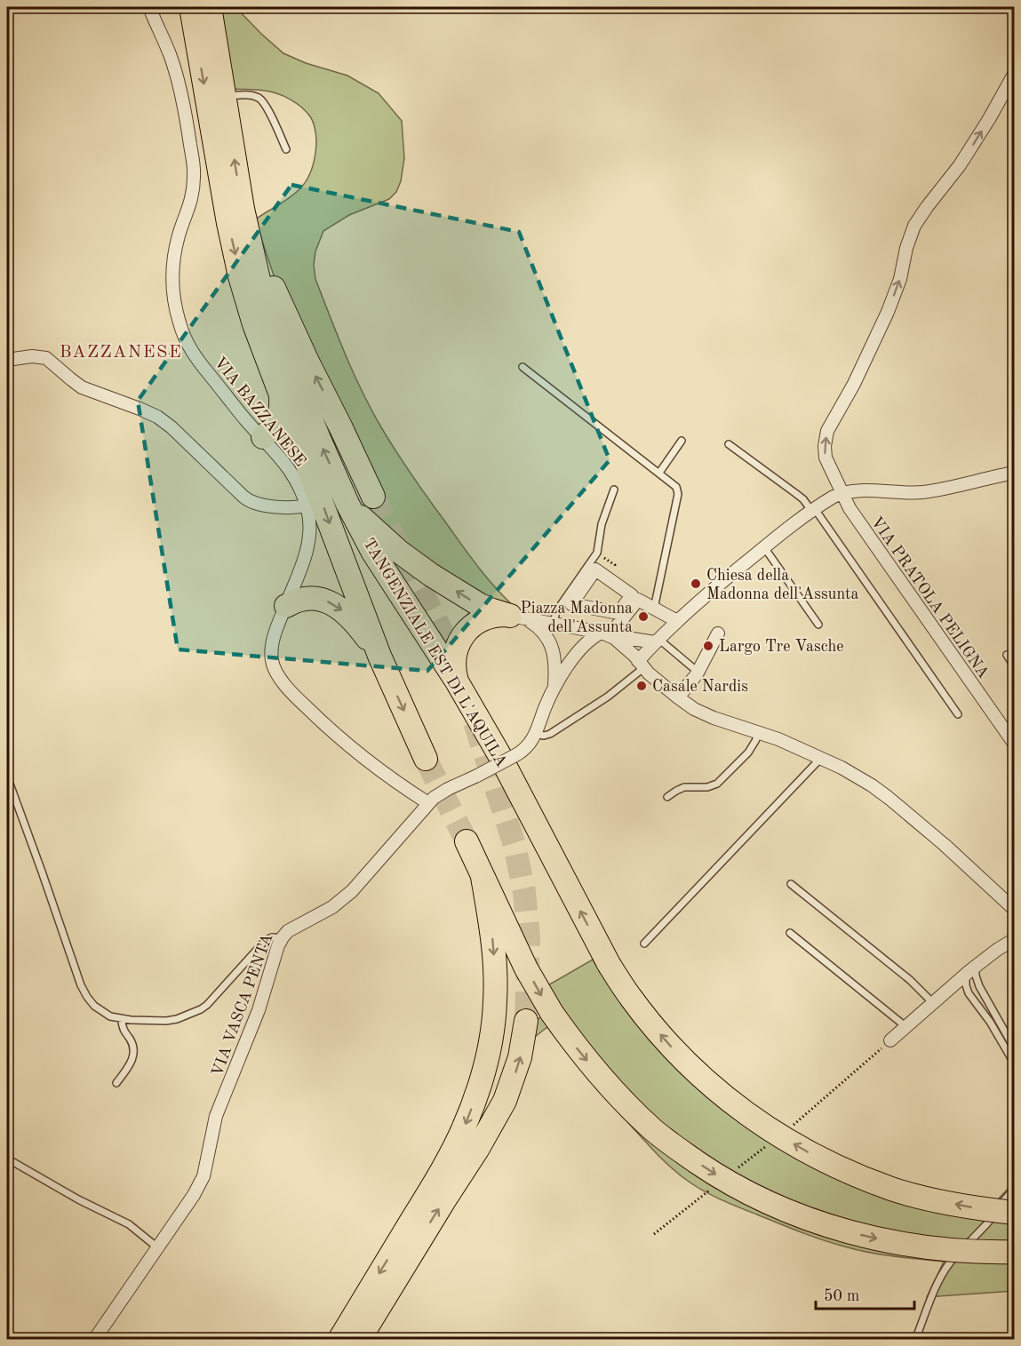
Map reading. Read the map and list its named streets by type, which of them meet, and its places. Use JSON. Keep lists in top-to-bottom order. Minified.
{"streets":{"highway":["TANGENZIALE EST DI L'AQUILA"],"street":["VIA BAZZANESE","VIA PRATOLA PELIGNA","VIA VASCA PENTA"]},"crossings":[["VIA BAZZANESE","VIA VASCA PENTA"]],"one_way":["VIA PRATOLA PELIGNA"],"districts":["BAZZANESE"],"places":["Chiesa della Madonna dell'Assunta","Piazza Madonna dell'Assunta","Largo Tre Vasche","Casale Nardis"],"scale_bar":"50 m"}
